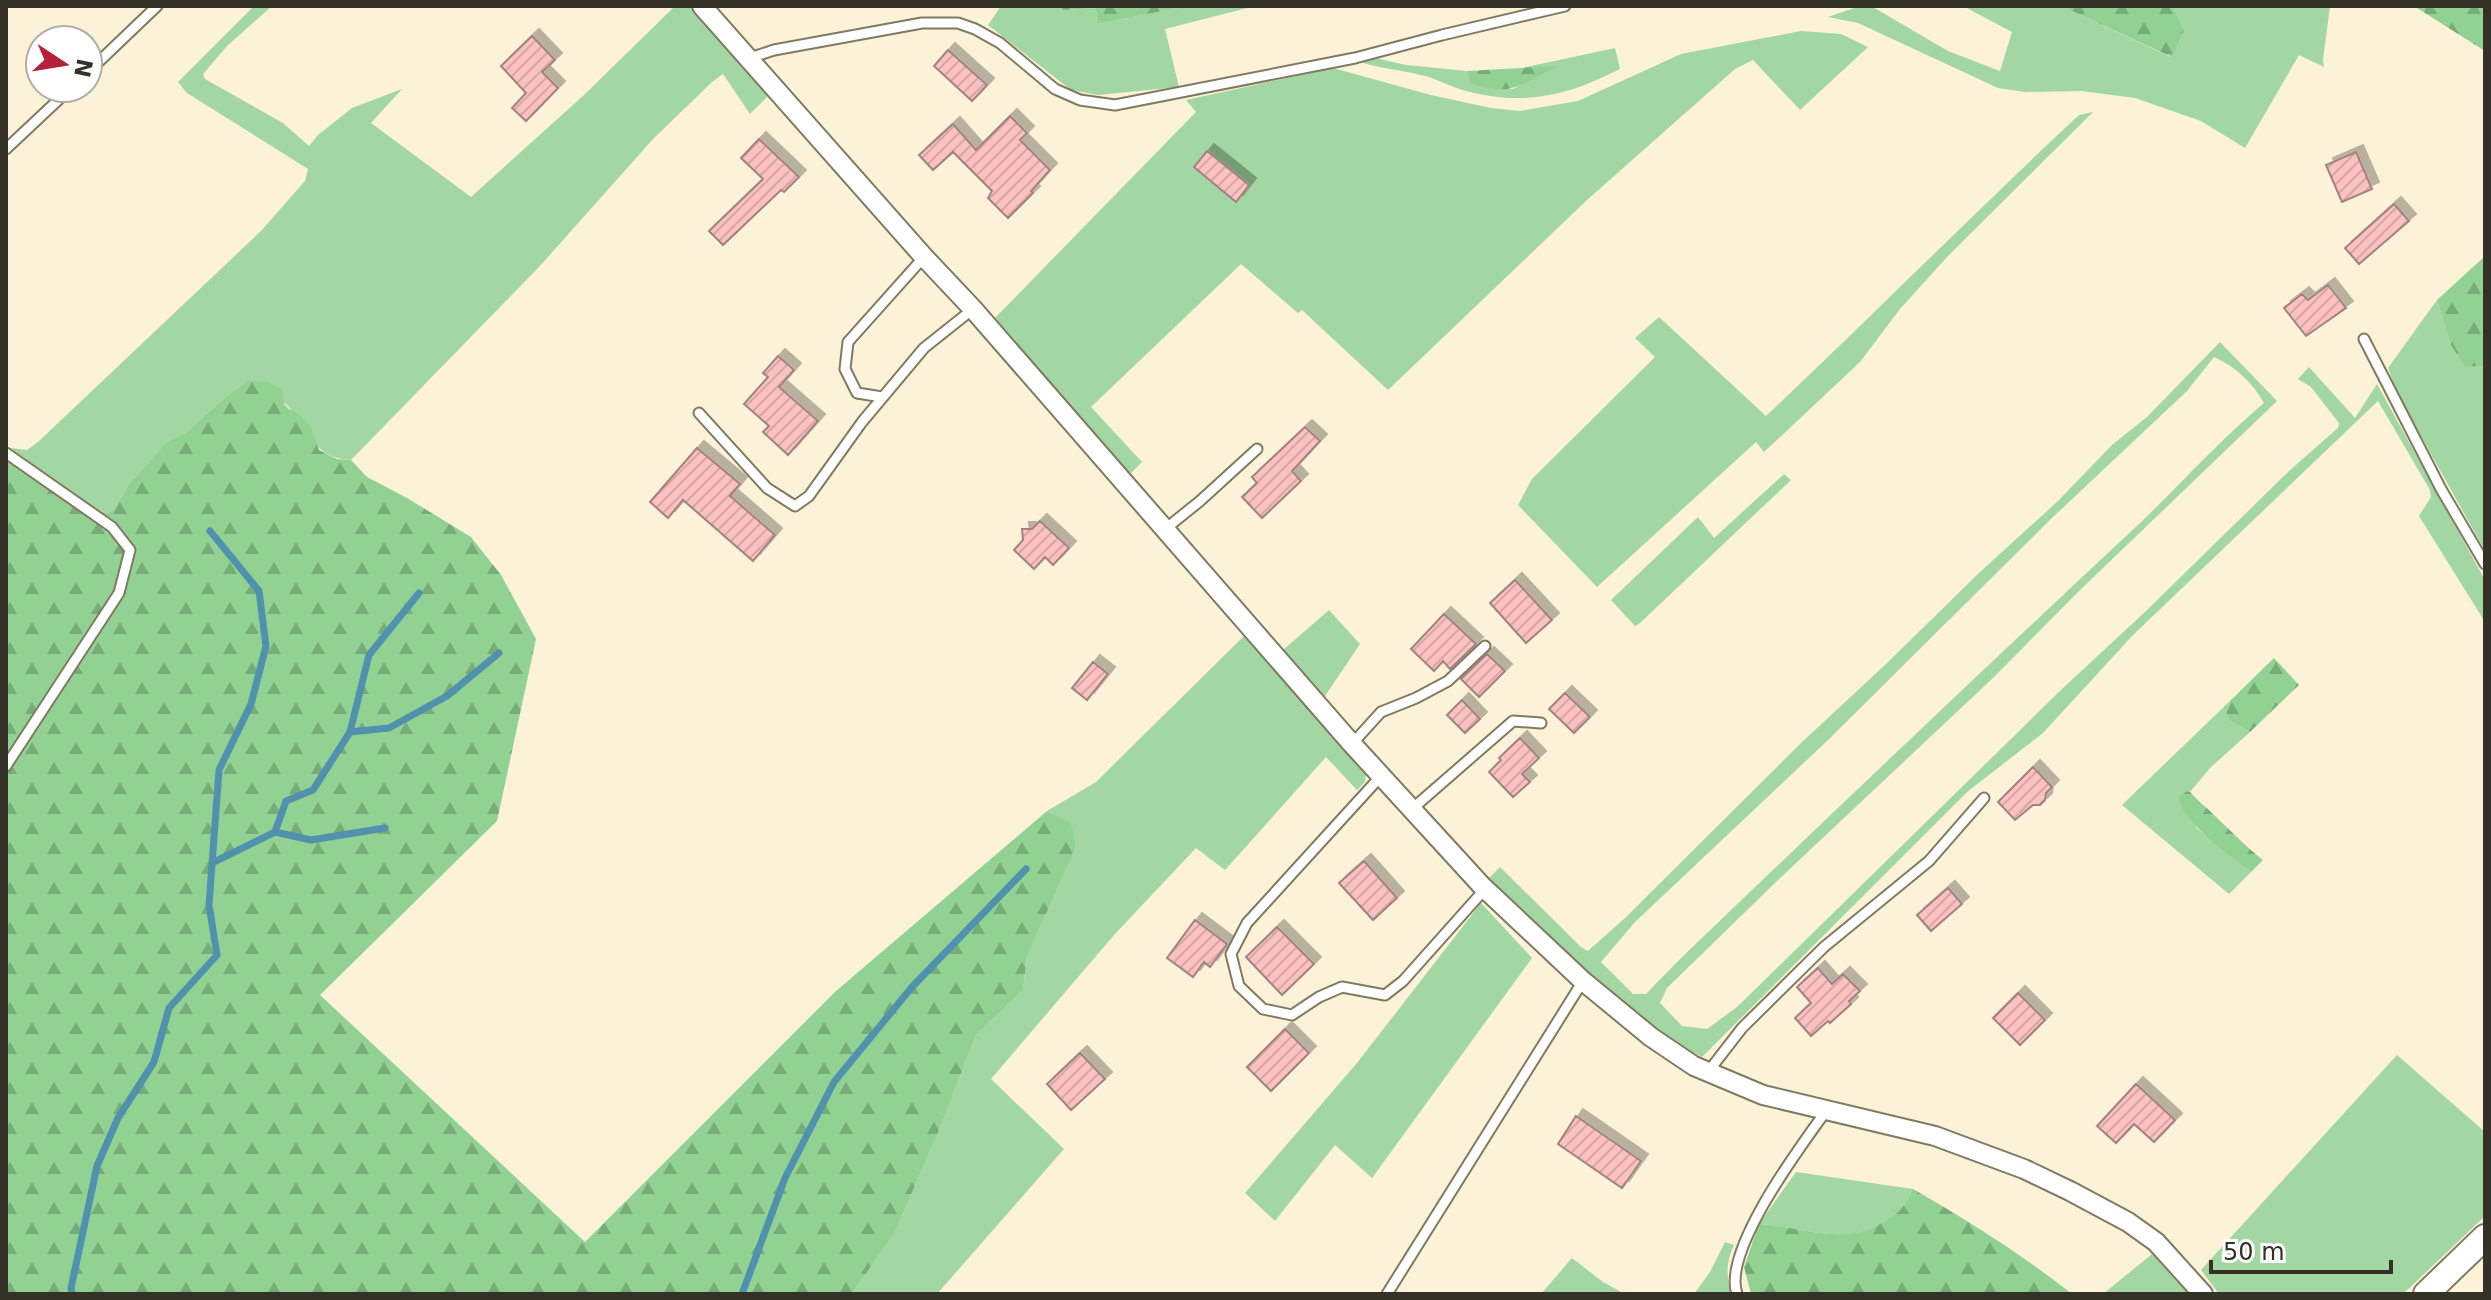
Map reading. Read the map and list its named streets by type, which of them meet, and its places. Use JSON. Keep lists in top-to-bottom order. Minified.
{"scale_bar":"50 m","north":"right"}
